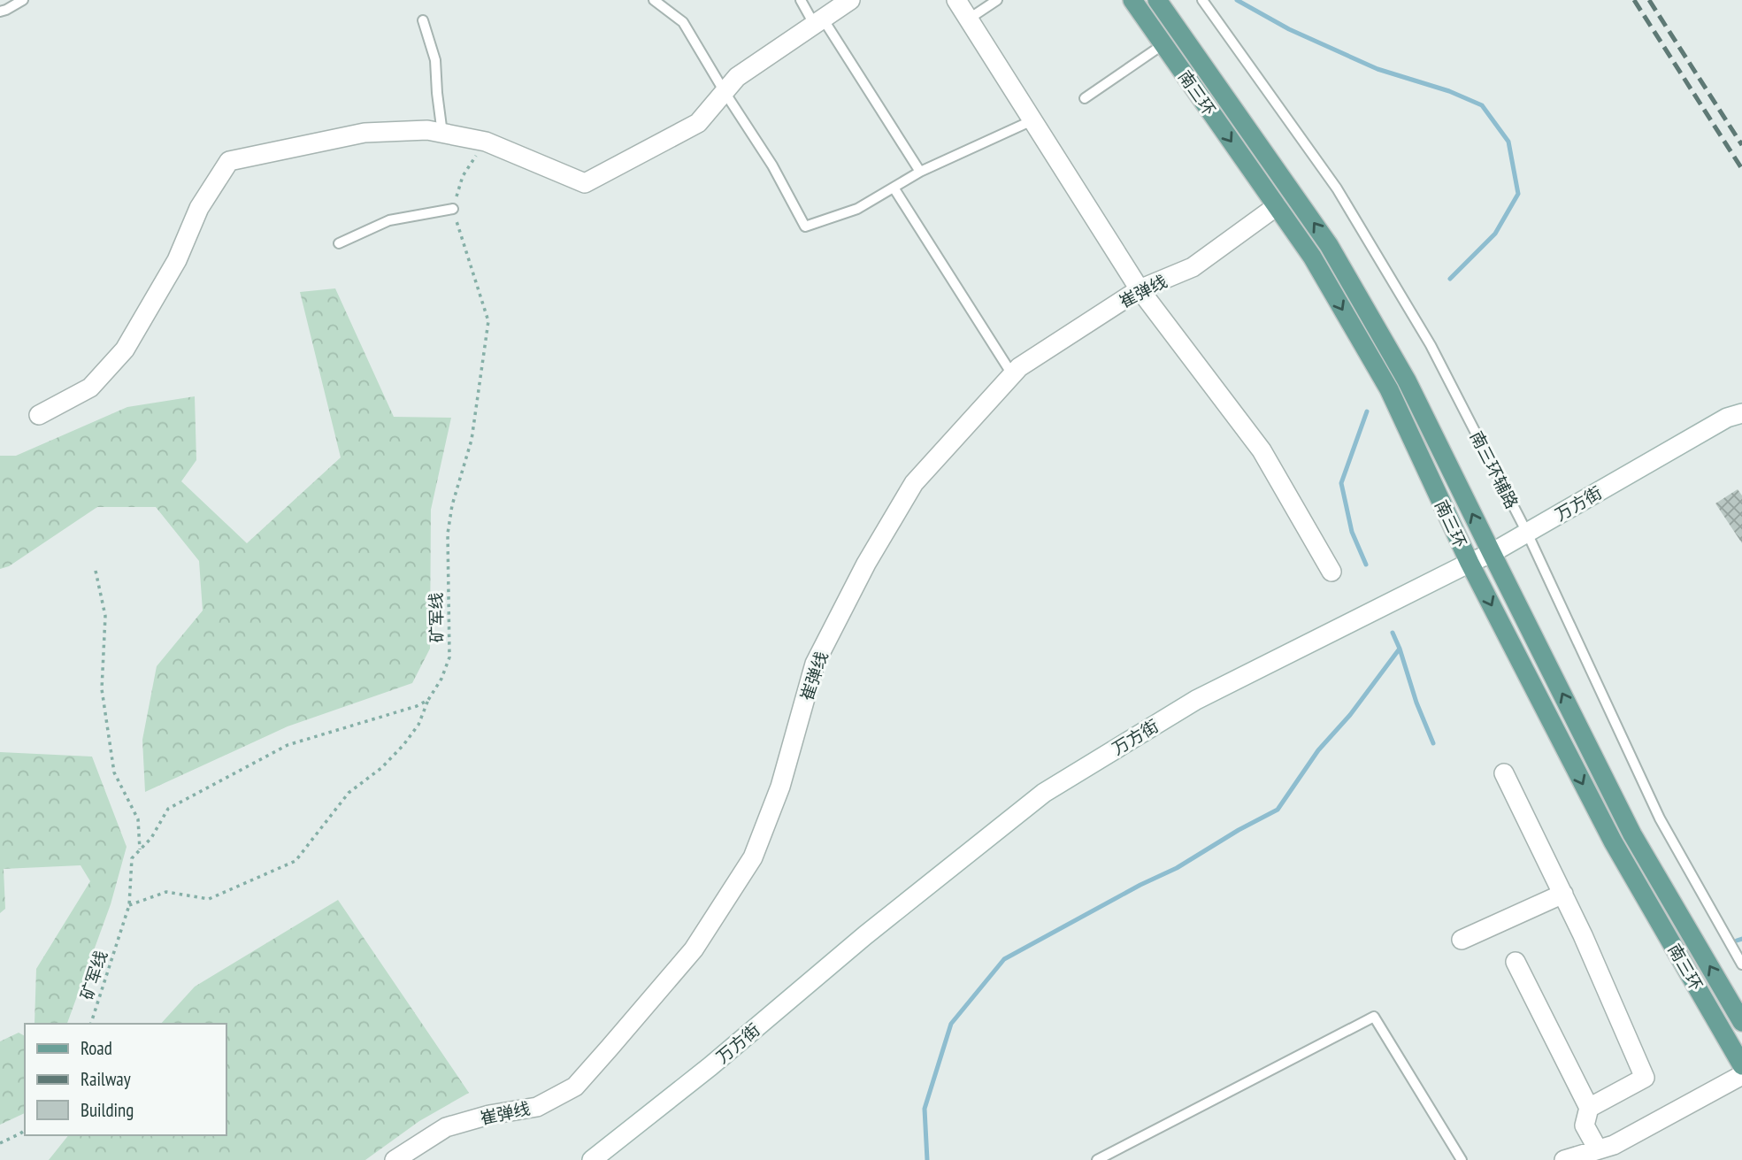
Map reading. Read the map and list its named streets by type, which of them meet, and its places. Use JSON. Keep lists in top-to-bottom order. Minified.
{"streets":{"main road":["南三环"],"street":["崔弹线","万方街"],"lane":["南三环辅路"],"path":["矿军线"]},"crossings":[["南三环","崔弹线"],["南三环","万方街"],["南三环辅路","万方街"]],"legend":["Road","Railway","Building"]}
